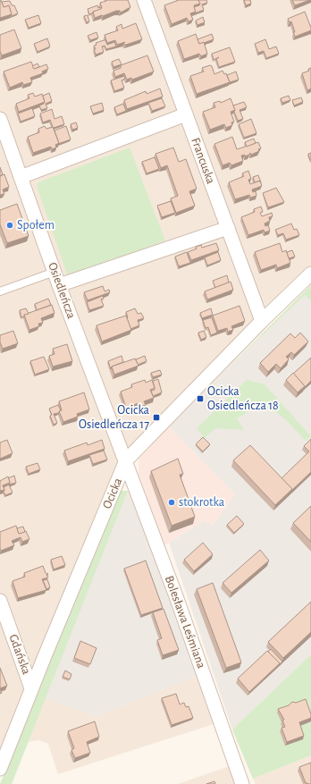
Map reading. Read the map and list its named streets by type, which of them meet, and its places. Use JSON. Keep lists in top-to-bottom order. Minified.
{"streets":{"street":["Francuska","Osiedleńcza","Ocicka","Bolesława Leśmiana","Gdańska"]},"crossings":[["Francuska","Ocicka"],["Osiedleńcza","Ocicka"],["Osiedleńcza","Bolesława Leśmiana"],["Ocicka","Bolesława Leśmiana"],["Ocicka","Gdańska"]],"places":{"other":["Społem","stokrotka"],"transit":["Ocicka Osiedleńcza 18","Ocicka Osiedleńcza 17"]}}
